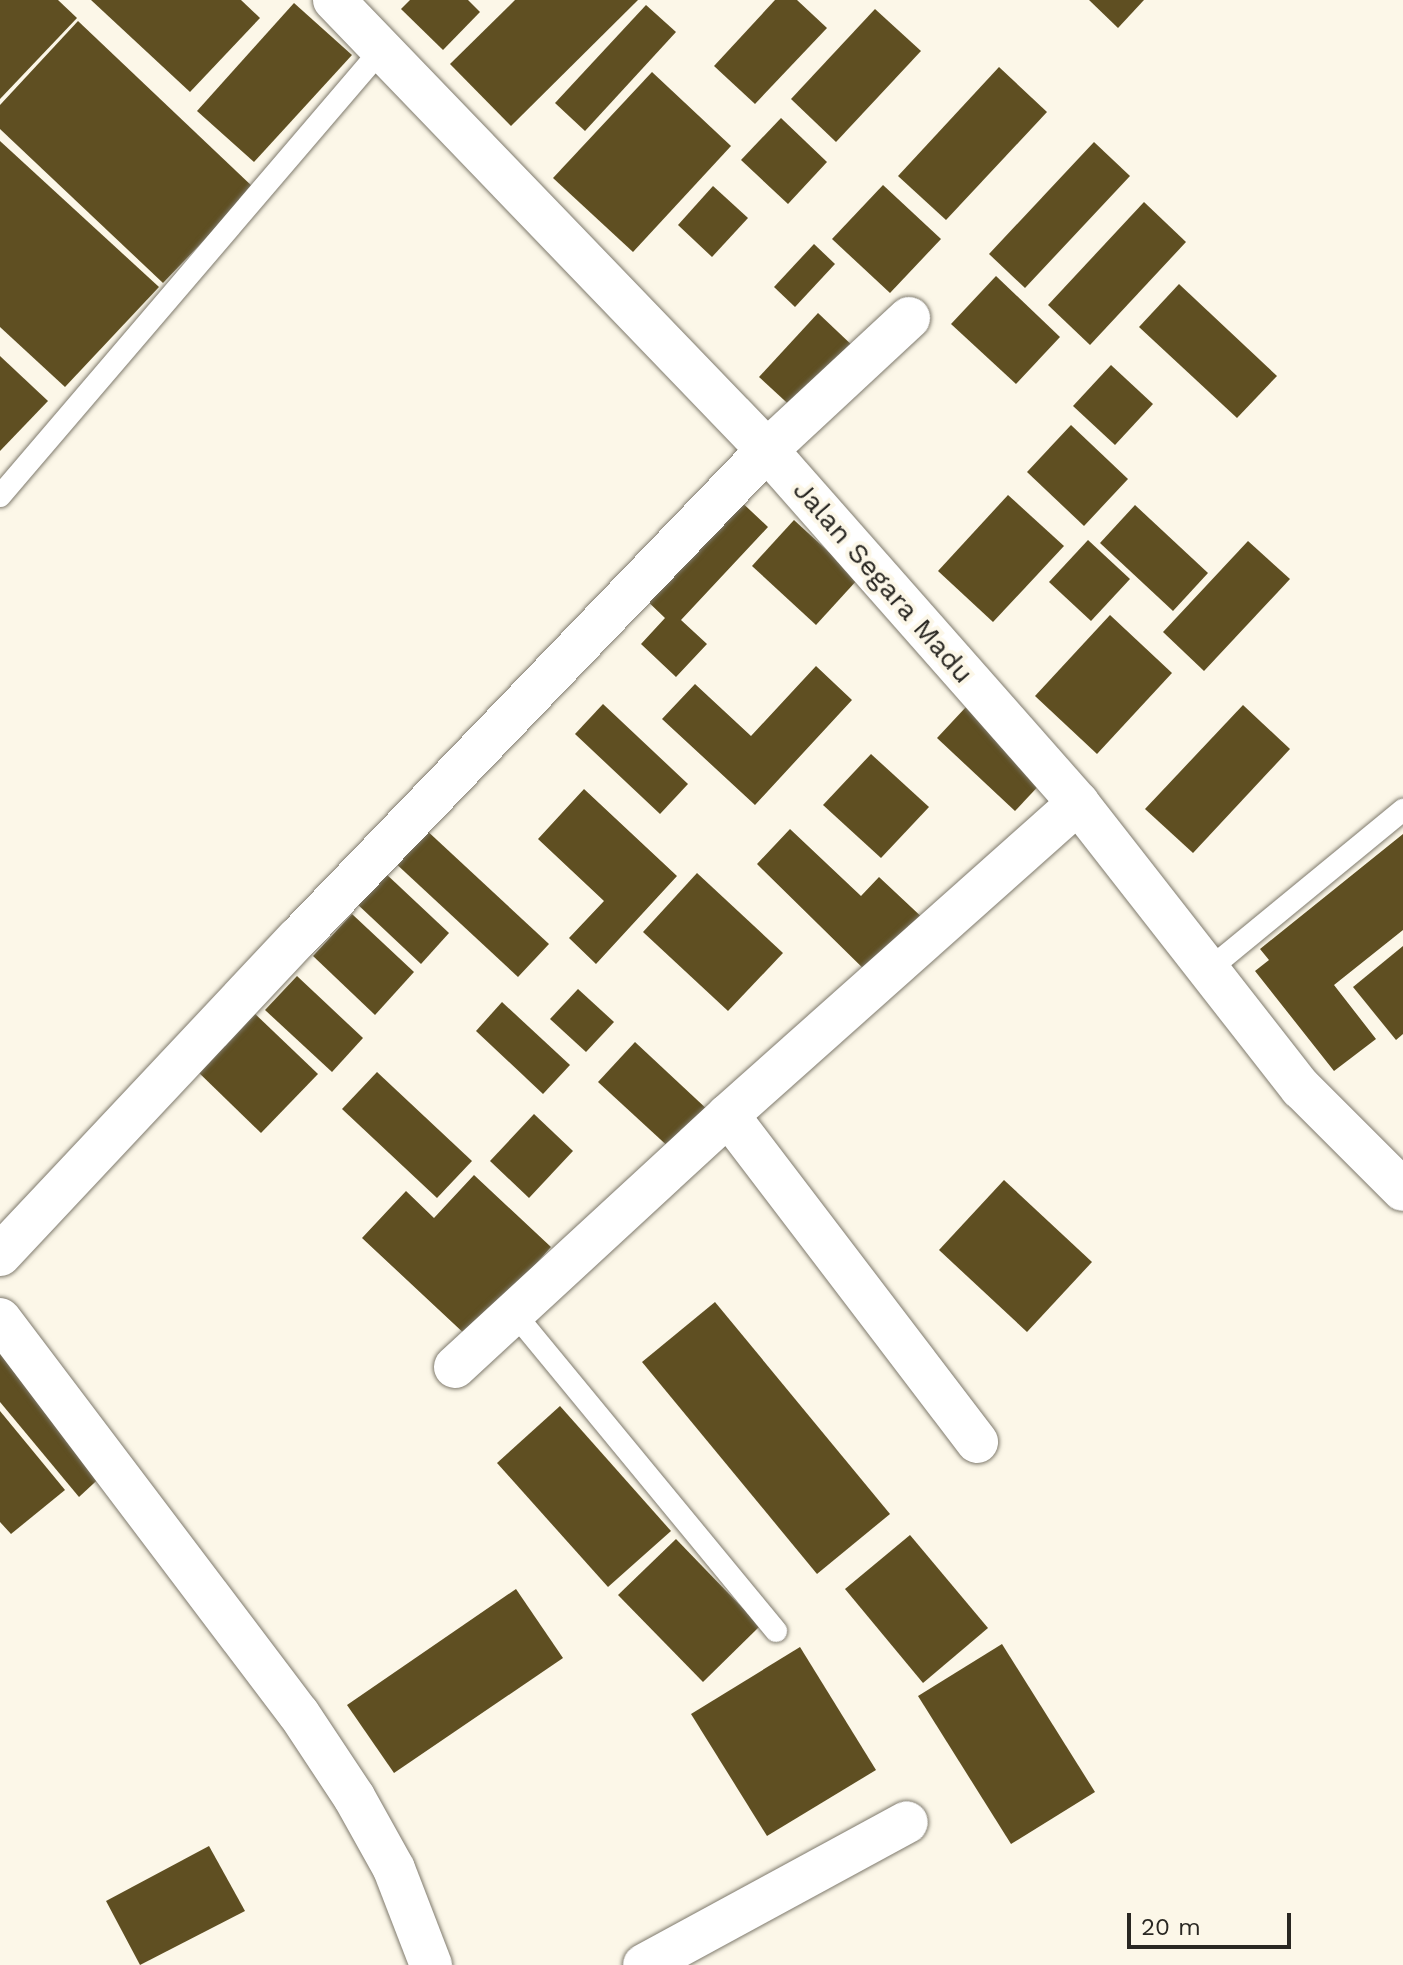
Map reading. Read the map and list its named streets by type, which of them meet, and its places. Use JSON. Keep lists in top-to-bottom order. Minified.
{"streets":{"street":["Jalan Segara Madu"]},"scale_bar":"20 m"}
